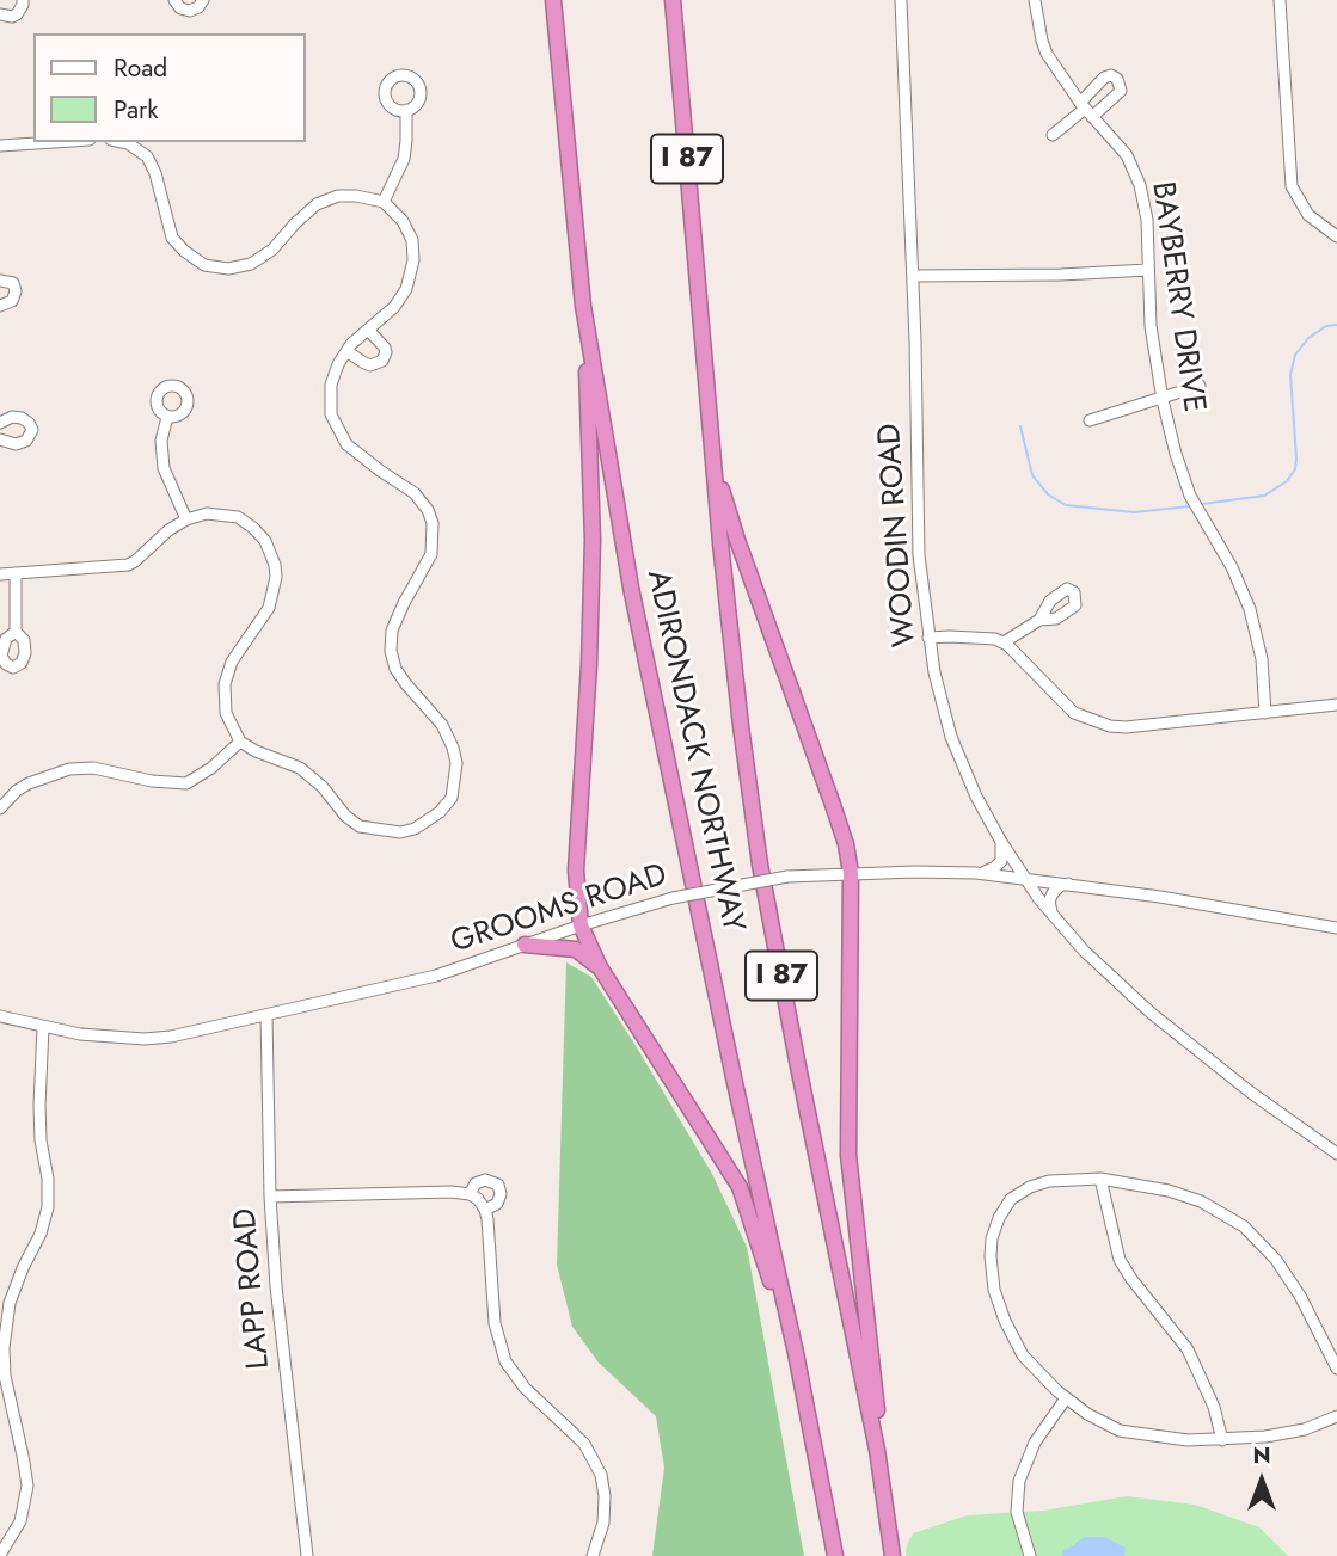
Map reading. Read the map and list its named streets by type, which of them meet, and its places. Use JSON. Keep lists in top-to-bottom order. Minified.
{"streets":{"highway":["I 87","ADIRONDACK NORTHWAY"],"street":["BAYBERRY DRIVE","WOODIN ROAD","GROOMS ROAD","LAPP ROAD"]},"crossings":[["WOODIN ROAD","GROOMS ROAD"],["GROOMS ROAD","LAPP ROAD"]],"legend":["Road","Park"],"north":"top"}
